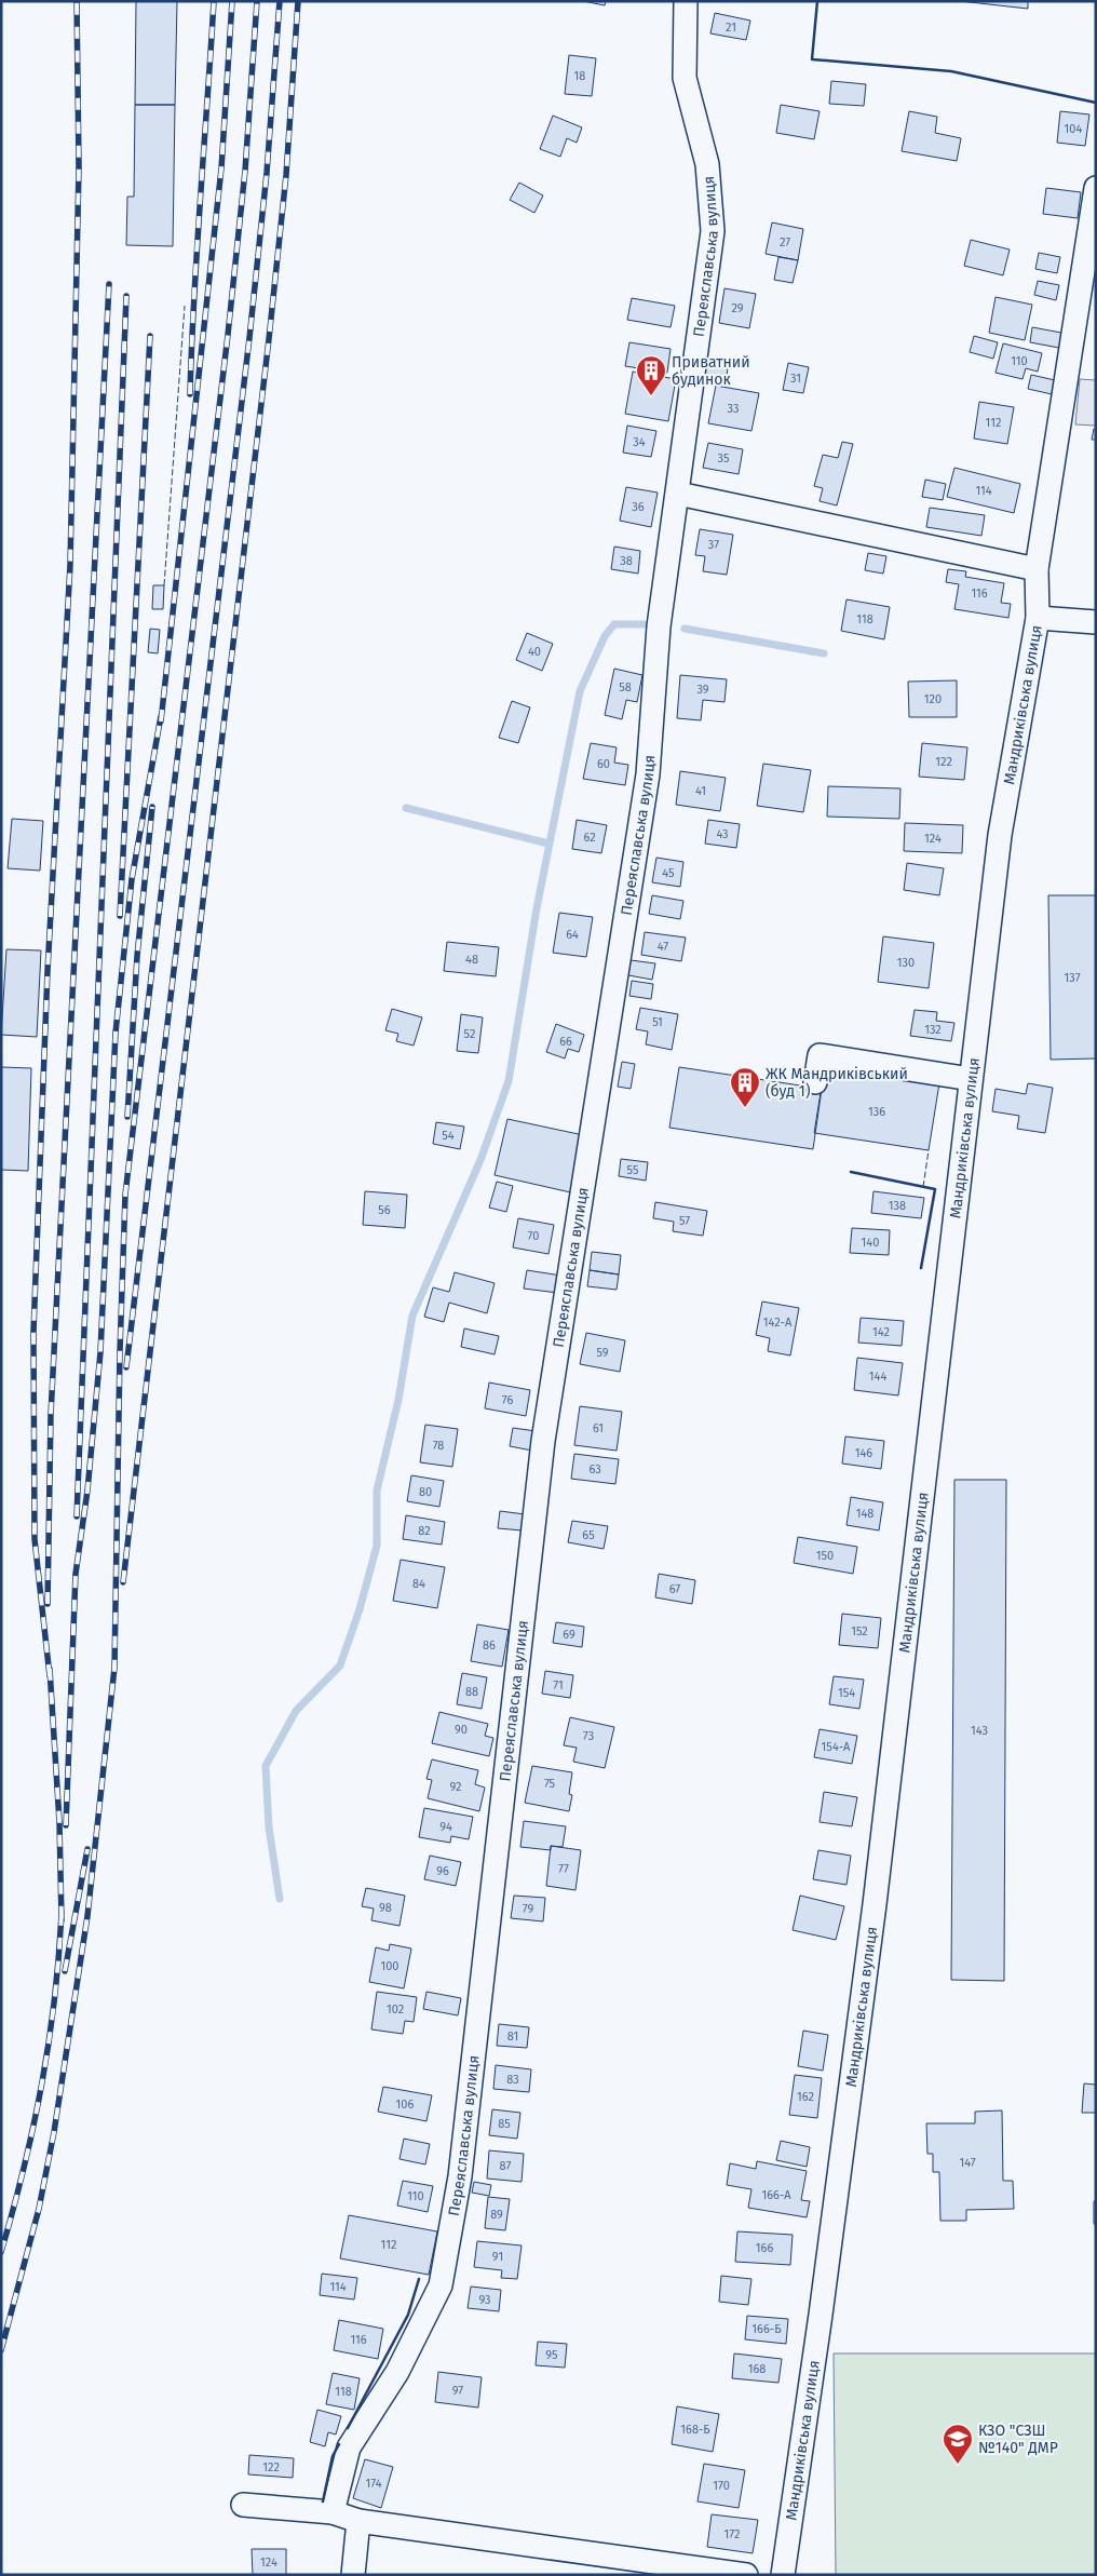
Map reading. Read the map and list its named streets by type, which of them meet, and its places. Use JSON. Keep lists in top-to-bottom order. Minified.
{"streets":{"street":["Переяславська вулиця","Мандриківська вулиця"]},"places":{"building":["Приватний будинок","ЖК Мандриківський (буд 1)"],"school or university":["КЗО \"СЗШ №140\" ДМР"]},"house_numbers":["21","18","104","27","29","110","31","33","112","34","35","114","36","37","38","116","118","40","58","39","120","122","60","41","43","62","124","45","64","47","48","130","137","51","132","52","66","136","54","55","138","56","57","70","140","142-А","142","59","144","76","61","78","146","63","80","148","82","65","150","84","67","152","69","86","71","88","154","90","143","73","154-А","75","92","94","77","96","98","79","100","102","81","83","162","106","85","147","87","166-А","110","89","112","166","91","114","93","166-Б","116","95","168","97","118","168-Б","122","174","170","172","124"]}
